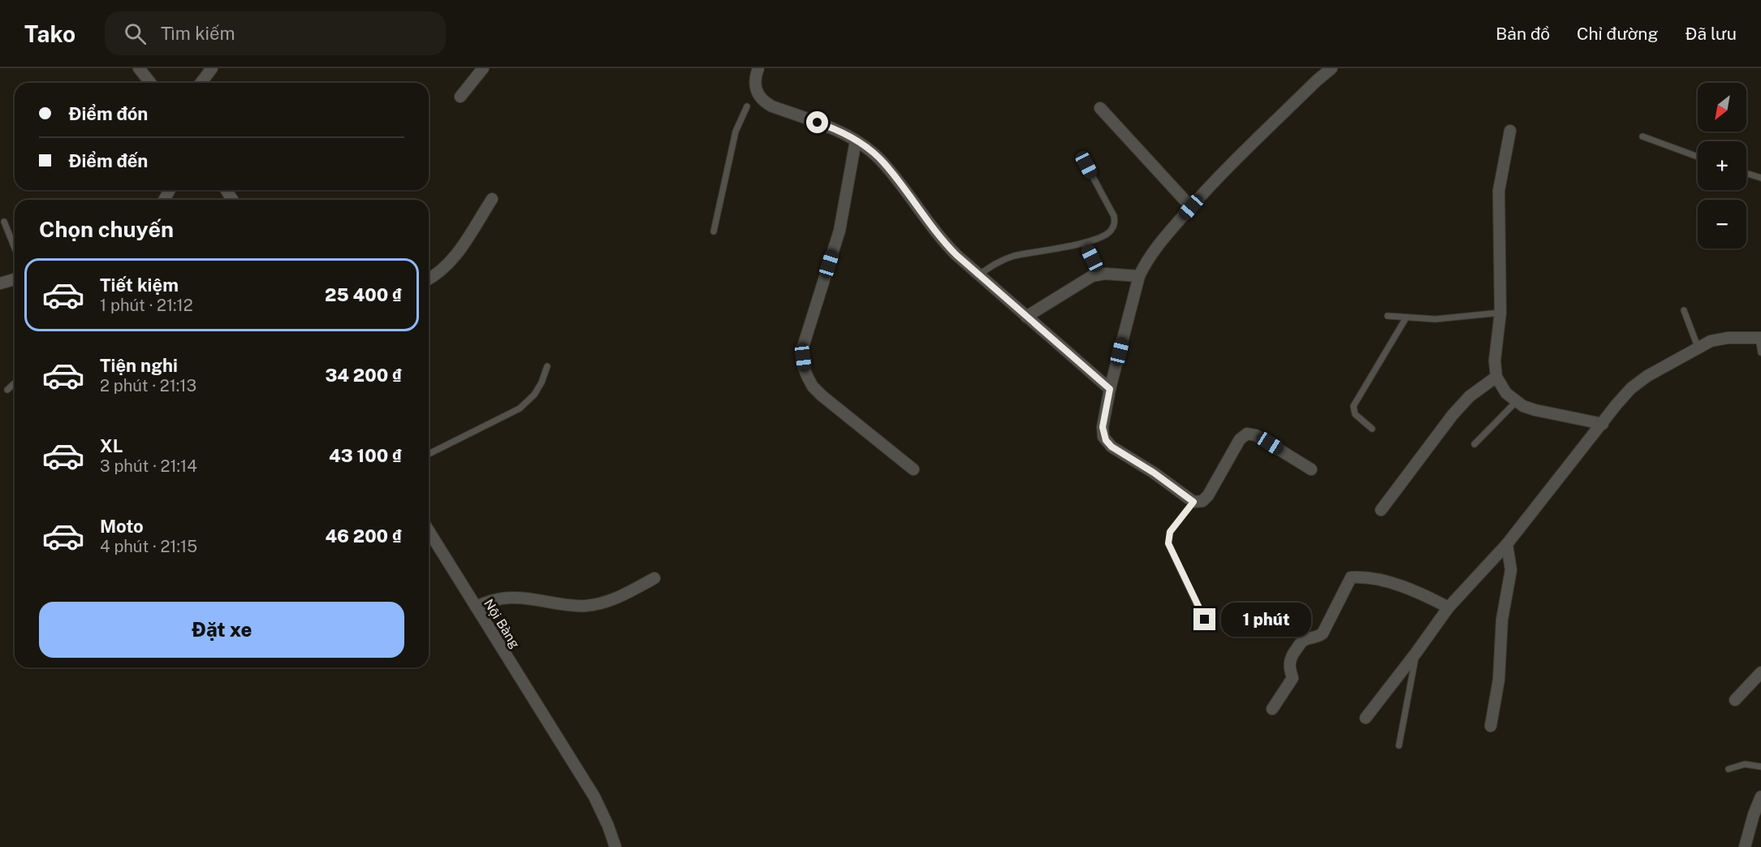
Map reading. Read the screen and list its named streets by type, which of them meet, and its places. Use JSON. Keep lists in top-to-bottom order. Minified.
{"streets":{"street":["Nội Bàng"]},"north":"bottom left","page":{"header":"Tako","search":"Tìm kiếm","nav":["Bản đồ","Chỉ đường","Đã lưu"],"map_buttons":["+","−"],"banner":["Điểm đón","Điểm đến"],"heading":"Chọn chuyến","list":[{"name":"Tiết kiệm","note":"1 phút · 21:12","value":"25 400 ₫"},{"name":"Tiện nghi","note":"2 phút · 21:13","value":"34 200 ₫"},{"name":"XL","note":"3 phút · 21:14","value":"43 100 ₫"},{"name":"Moto","note":"4 phút · 21:15","value":"46 200 ₫"}],"buttons":"Đặt xe","bubble":"1 phút"}}
